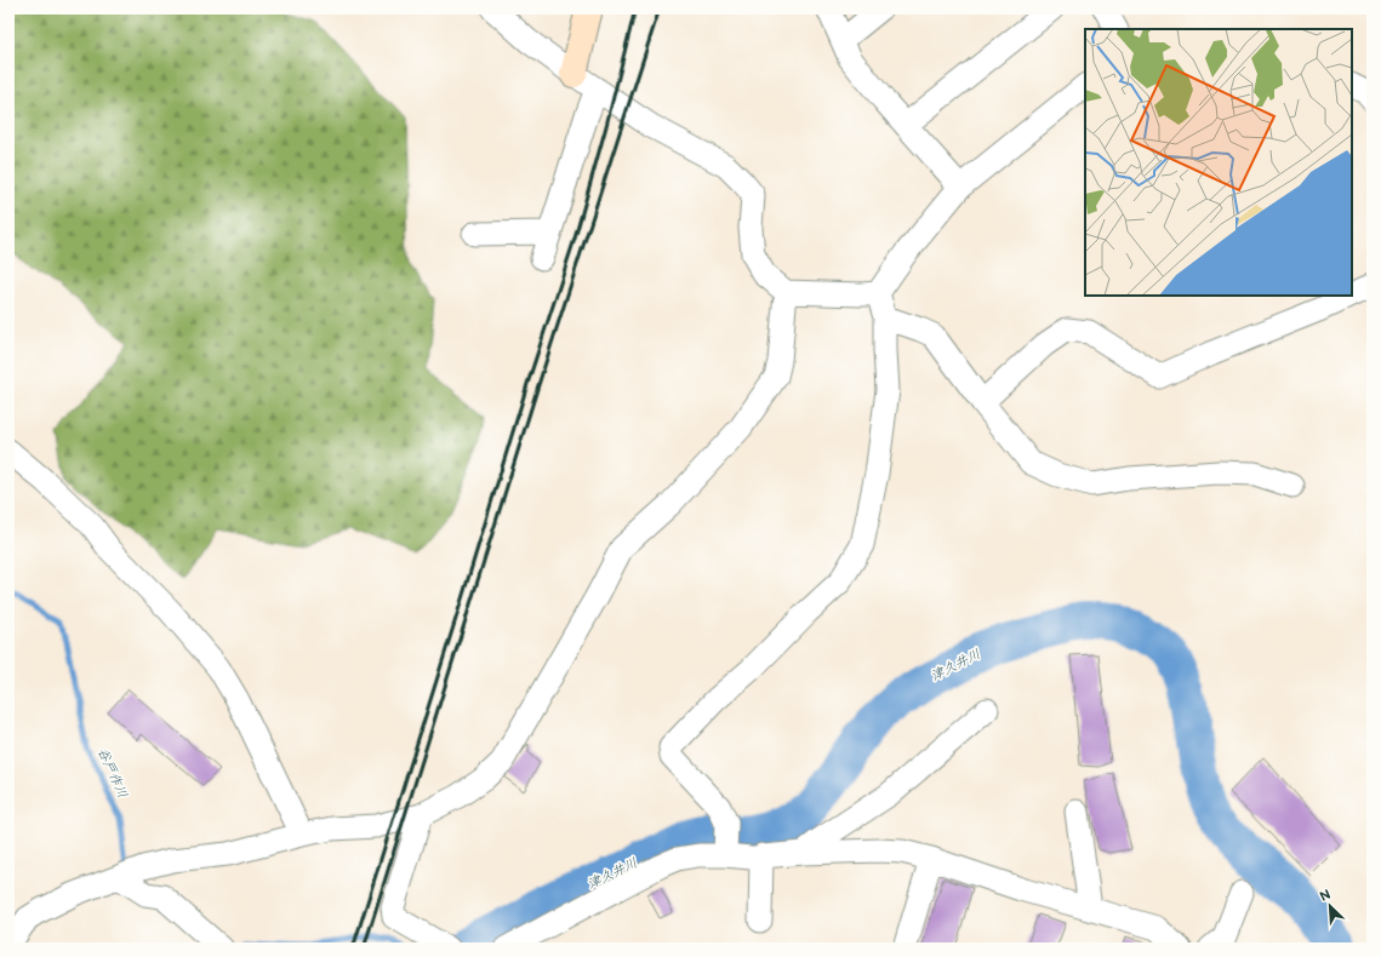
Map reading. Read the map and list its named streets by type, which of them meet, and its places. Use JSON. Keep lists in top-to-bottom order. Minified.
{"water":["津久井川","谷戸作川"],"north":"top left"}
